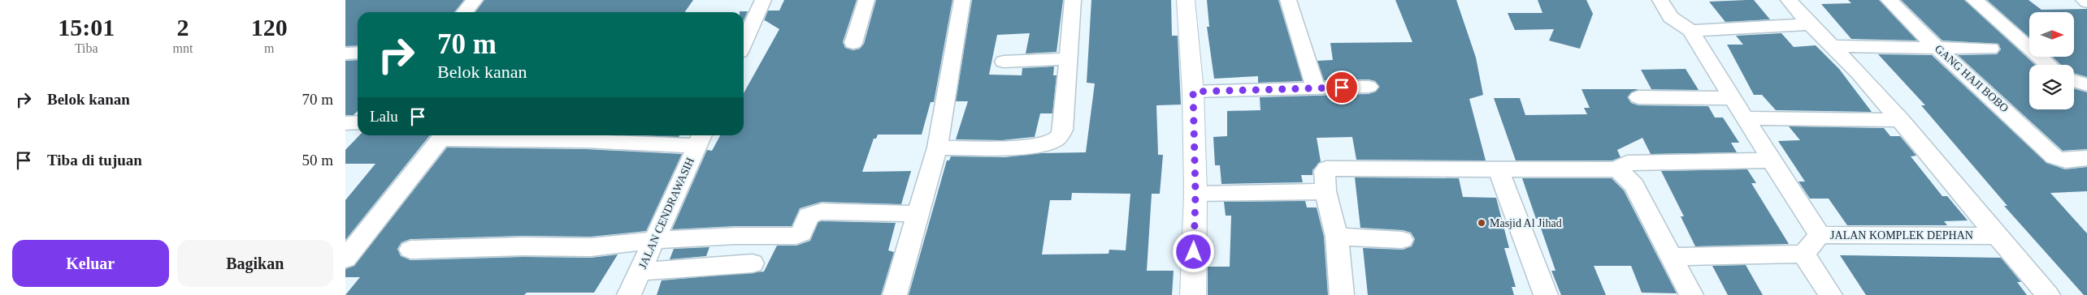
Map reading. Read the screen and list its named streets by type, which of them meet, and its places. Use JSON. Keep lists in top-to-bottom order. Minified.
{"streets":{"street":["GANG HAJI BOBO","JALAN CENDRAWASIH","JALAN KOMPLEK DEPHAN"]},"places":["Masjid Al Jihad"],"north":"right","page":{"eta":["15:01","Tiba","2","mnt","120","m"],"turn":["70 m","Belok kanan"],"list":[{"name":"Belok kanan","value":"70 m"},{"name":"Tiba di tujuan","value":"50 m"}],"then":"Lalu","buttons":["Keluar","Bagikan"]}}
